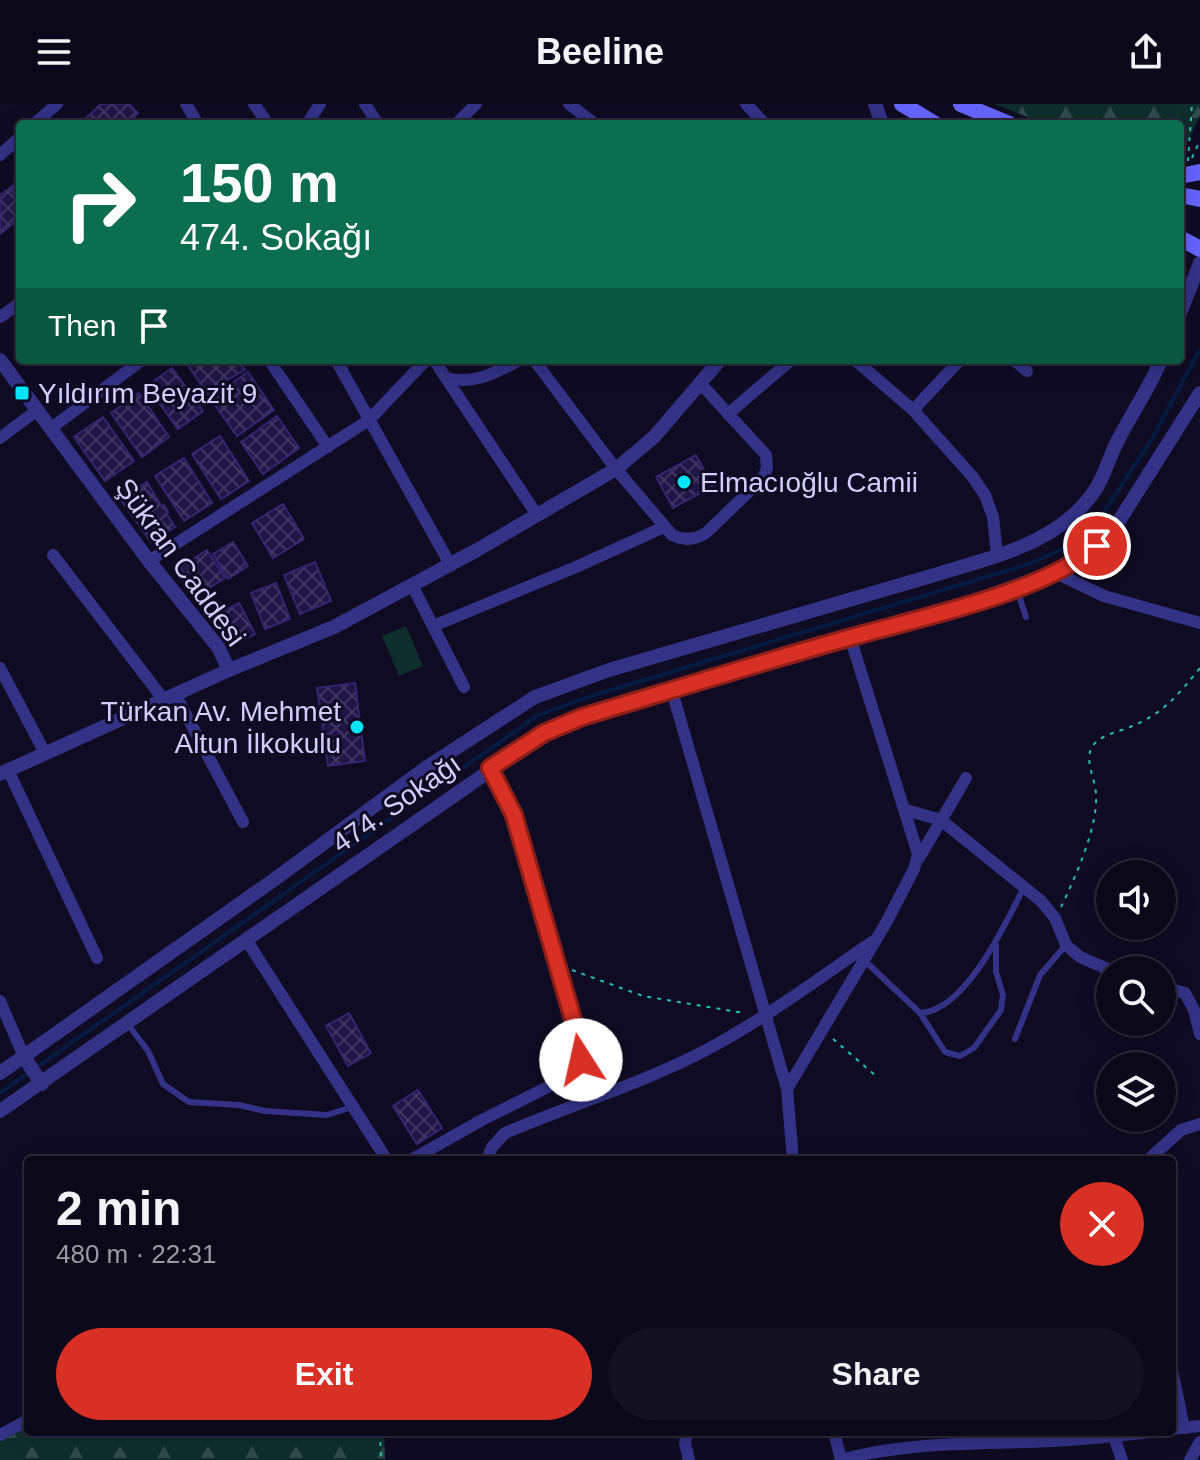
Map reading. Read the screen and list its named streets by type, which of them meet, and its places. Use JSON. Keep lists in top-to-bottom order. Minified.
{"streets":{"street":["Şükran Caddesi","474. Sokağı"]},"places":{"transit":["Yıldırım Beyazit 9"],"other":["Elmacıoğlu Camii","Türkan Av. Mehmet Altun İlkokulu"]},"page":{"header":"Beeline","turn":["150 m","474. Sokağı"],"then":"Then","heading":["2 min","480 m · 22:31"],"buttons":["Exit","Share"]}}
